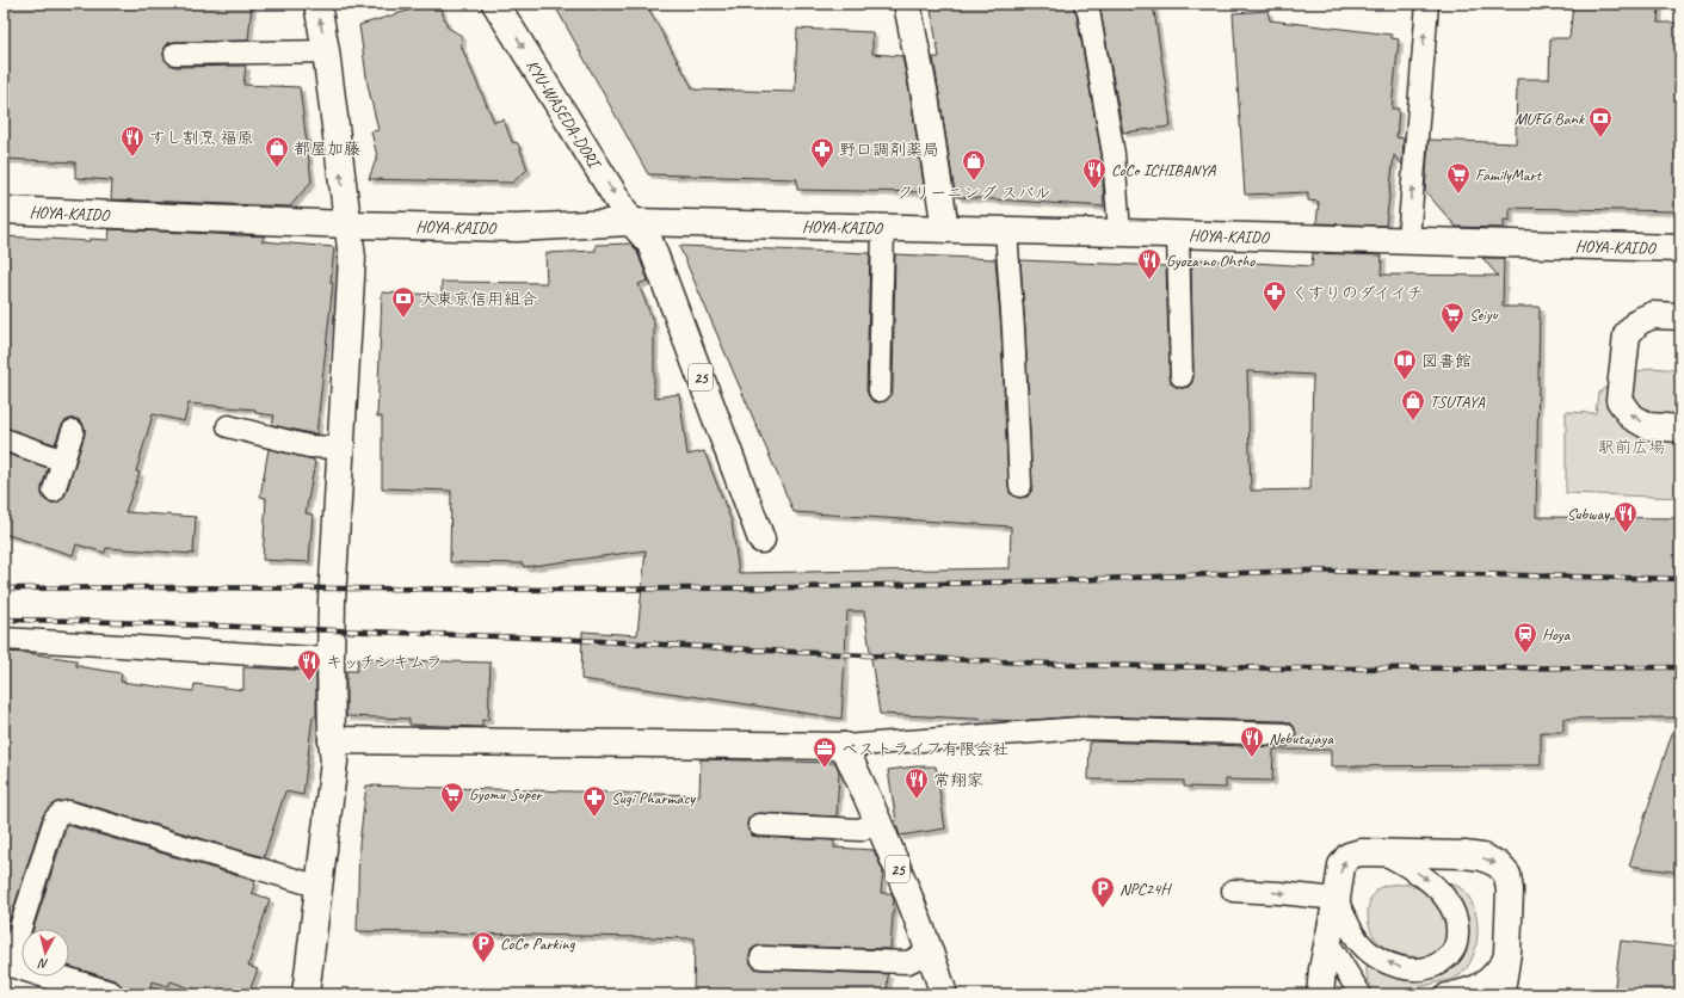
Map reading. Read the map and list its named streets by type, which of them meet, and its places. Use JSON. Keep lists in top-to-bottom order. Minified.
{"streets":{"main road":["KYU-WASEDA-DORI","HOYA-KAIDO","25"]},"crossings":[["KYU-WASEDA-DORI","HOYA-KAIDO"],["KYU-WASEDA-DORI","25"],["HOYA-KAIDO","25"]],"parks":["駅前広場"],"places":{"bank":["MUFG Bank","大東京信用組合"],"restaurant":["すし割烹 福原","CoCo ICHIBANYA","Gyoza no Ohsho","Subway","キッチンキムラ","Nebutajaya","常翔家"],"shop":["都屋加藤","クリーニング スバル","TSUTAYA"],"pharmacy":["野口調剤薬局","くすりのダイイチ","Sugi Pharmacy"],"supermarket":["FamilyMart","Seiyu","Gyomu Super"],"library":["図書館"],"station":["Hoya"],"office":["ベストライフ有限会社"],"parking":["NPC24H","CoCo Parking"]},"north":"bottom"}
